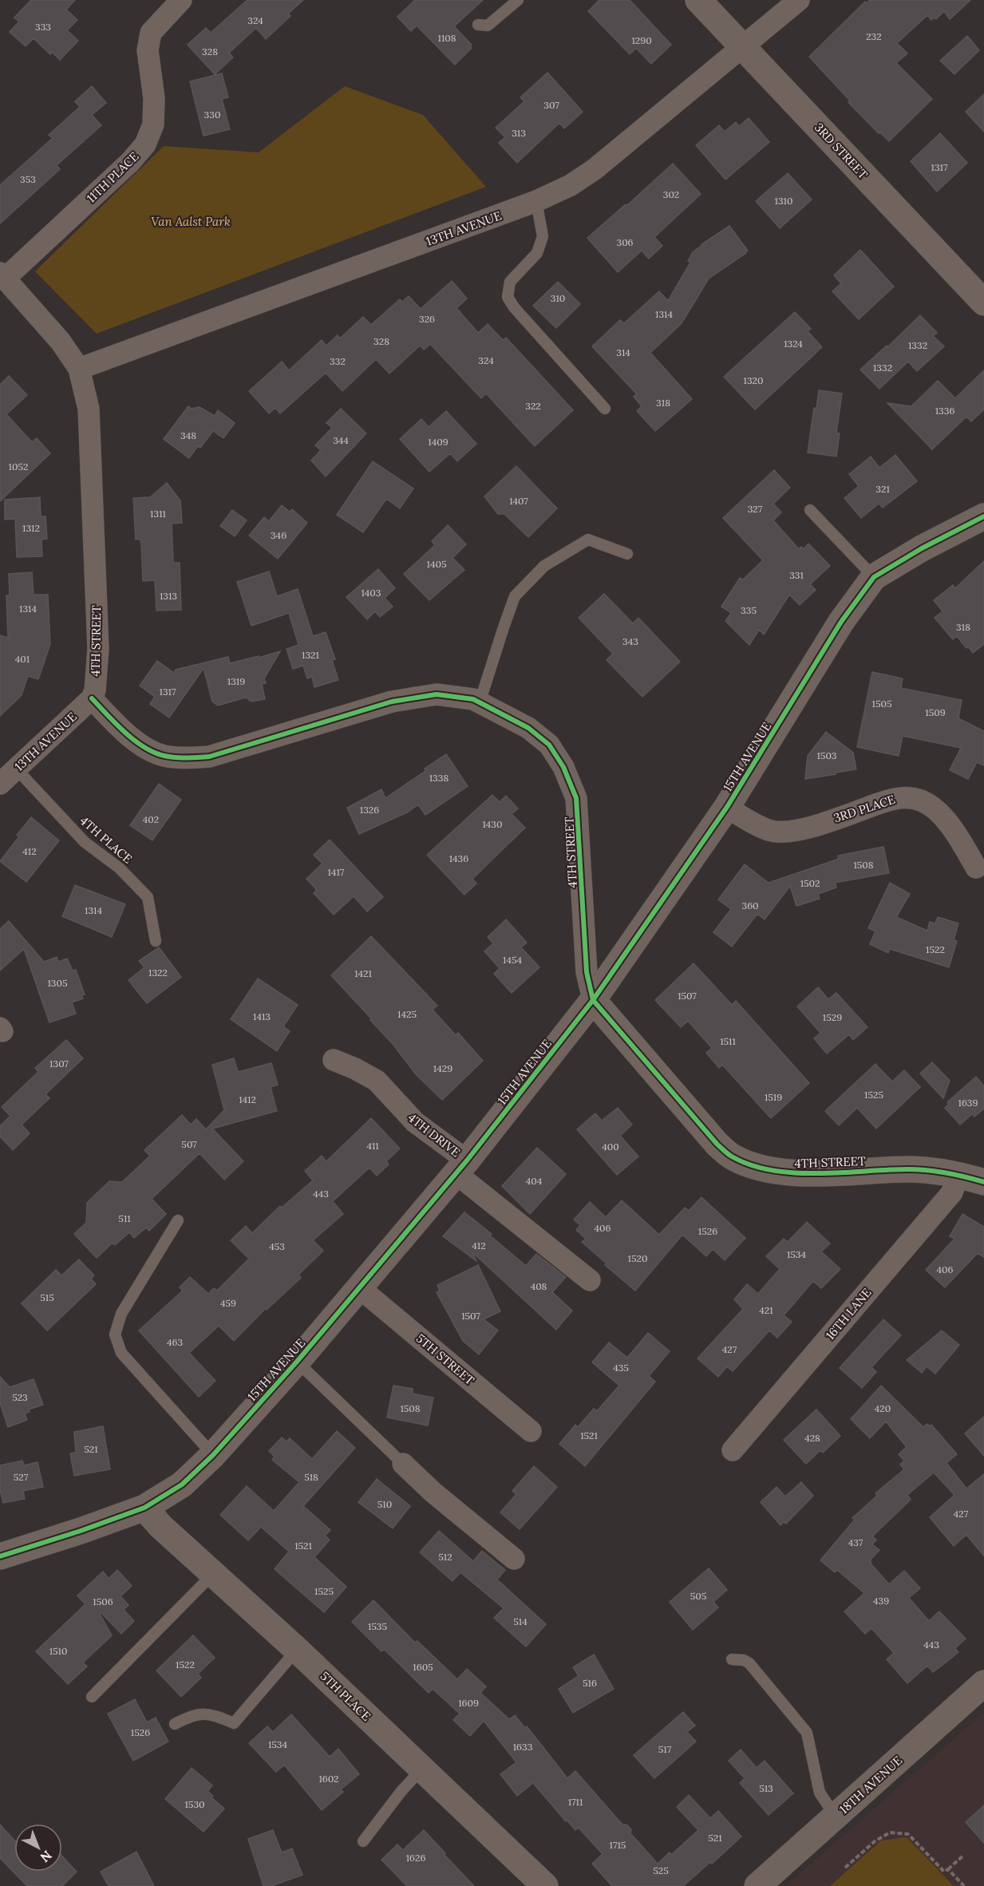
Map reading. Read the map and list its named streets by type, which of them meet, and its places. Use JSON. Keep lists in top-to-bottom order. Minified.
{"streets":{"street":["3RD STREET","11TH PLACE","13TH AVENUE","4TH STREET","15TH AVENUE","3RD PLACE","4TH DRIVE","16TH LANE","5TH STREET","5TH PLACE","18TH AVENUE"],"lane":["4TH PLACE"]},"crossings":[["3RD STREET","13TH AVENUE"],["11TH PLACE","4TH STREET"],["13TH AVENUE","4TH STREET"],["13TH AVENUE","4TH PLACE"],["4TH STREET","15TH AVENUE"],["4TH STREET","16TH LANE"],["15TH AVENUE","3RD PLACE"],["15TH AVENUE","4TH DRIVE"],["15TH AVENUE","5TH STREET"],["15TH AVENUE","5TH PLACE"]],"parks":["Van Aalst Park"],"house_numbers":["324","333","232","1108","1290","328","307","330","313","1317","353","302","1310","306","310","1314","326","328","1324","1332","314","324","332","1332","1320","318","322","1336","348","344","1409","1052","321","1407","327","1311","1312","346","1405","331","1403","1313","1314","335","318","343","1321","401","1319","1317","1505","1509","1503","1338","1326","402","1430","412","1436","1508","1417","1502","360","1314","1522","1454","1322","1421","1305","1507","1425","1413","1529","1511","1307","1429","1525","1519","1412","1639","507","411","400","404","443","511","406","1526","412","453","1534","1520","406","408","515","459","421","1507","463","427","435","523","1508","420","1521","428","521","527","518","510","427","437","1521","512","1525","505","439","1506","514","1535","443","1510","1522","1605","516","1609","1526","1534","1633","517","1602","513","1711","1530","521","1715","1626","525"],"north":"bottom right"}
